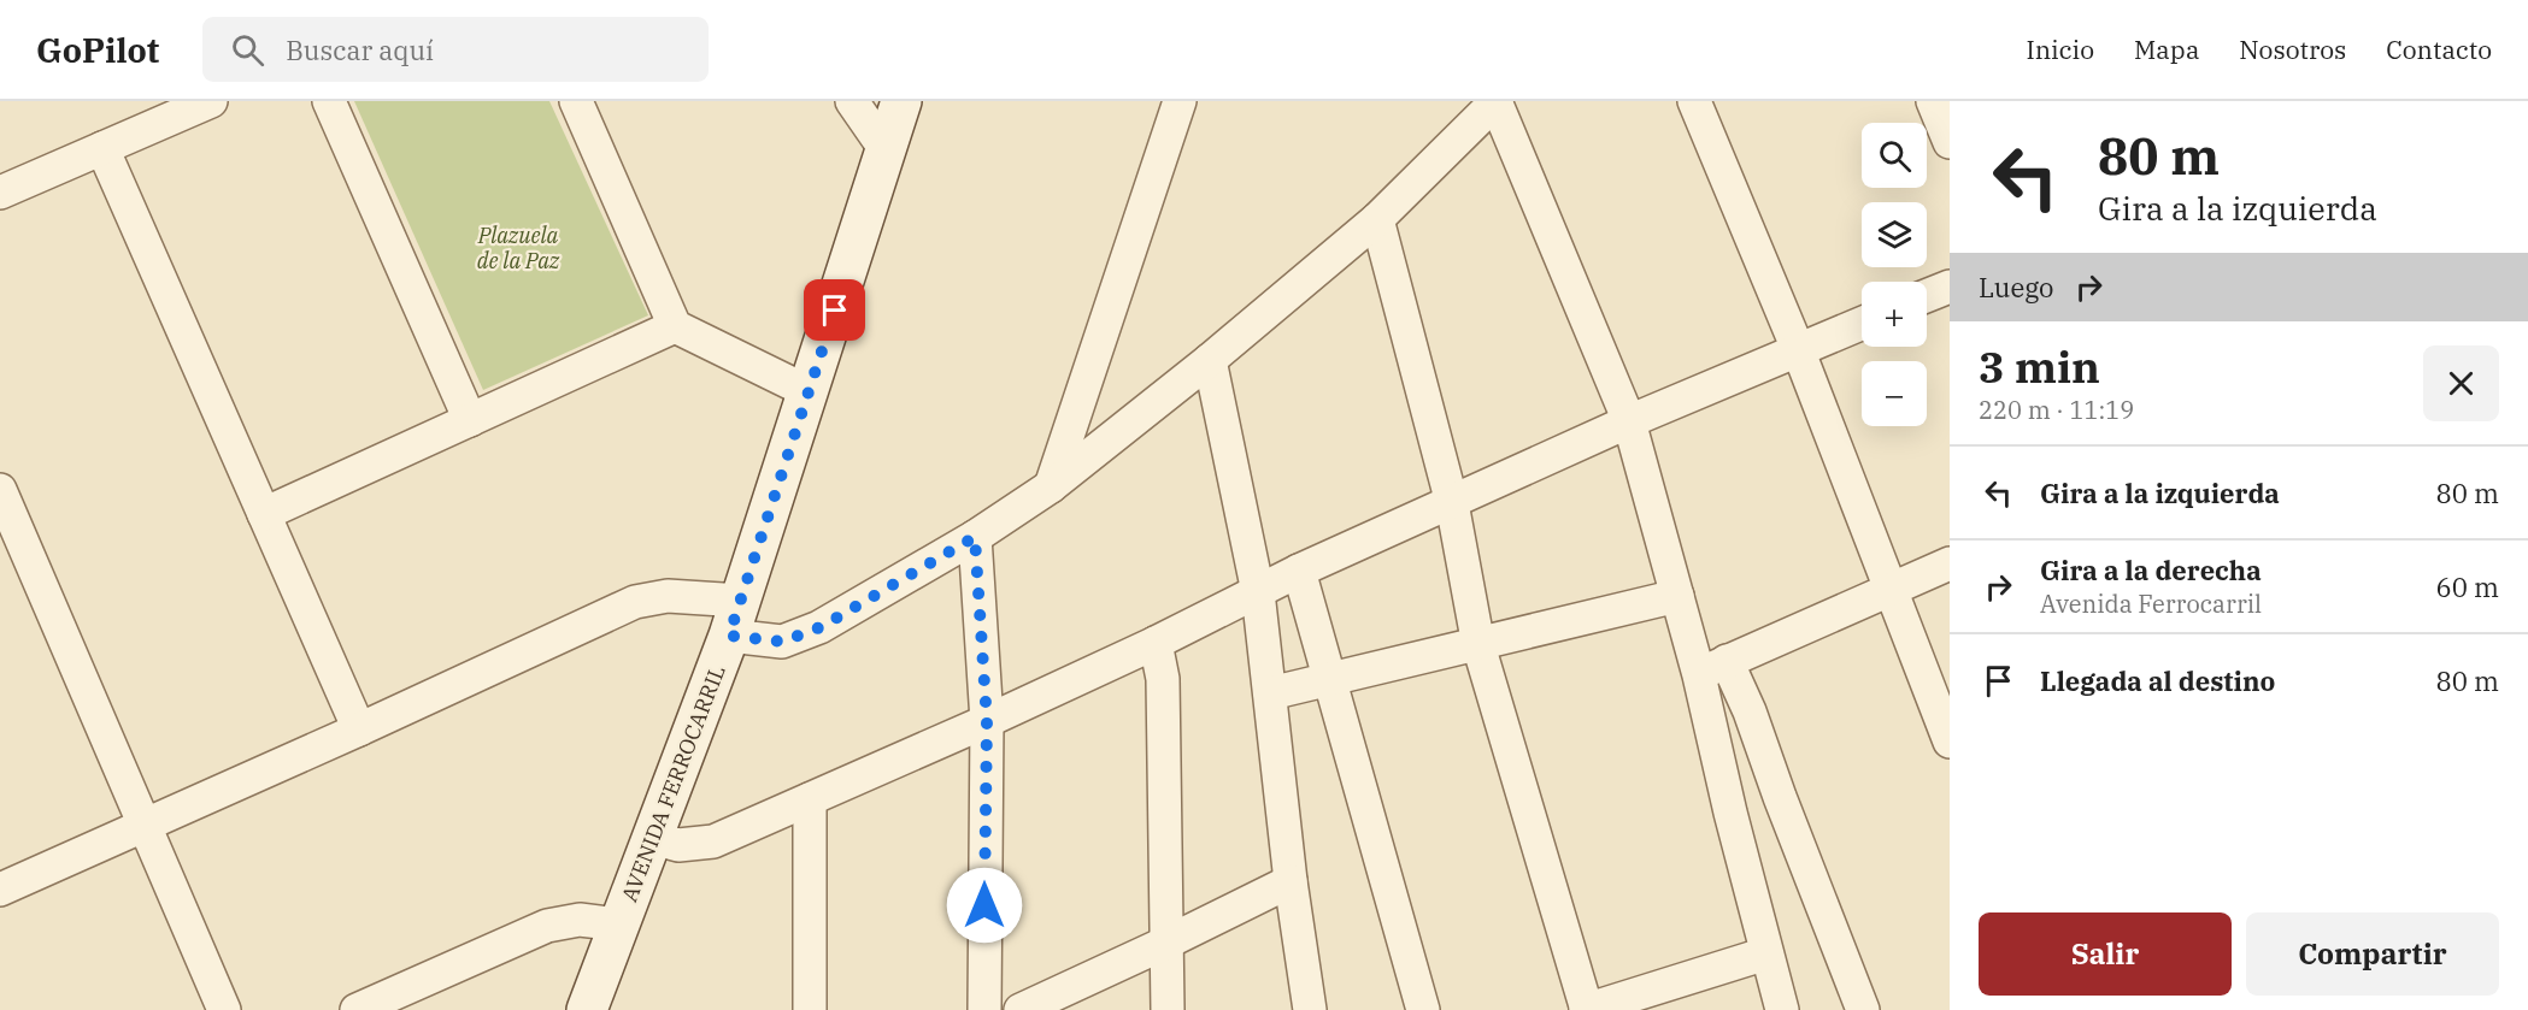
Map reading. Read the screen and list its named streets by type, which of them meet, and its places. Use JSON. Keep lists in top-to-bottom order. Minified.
{"streets":{"main road":["AVENIDA FERROCARRIL"]},"parks":["Plazuela de la Paz"],"page":{"header":"GoPilot","search":"Buscar aquí","nav":["Inicio","Mapa","Nosotros","Contacto"],"turn":["80 m","Gira a la izquierda"],"map_buttons":["+","−"],"then":"Luego","heading":["3 min","220 m · 11:19"],"list":[{"name":"Gira a la izquierda","value":"80 m"},{"name":"Gira a la derecha","note":"Avenida Ferrocarril","value":"60 m"},{"name":"Llegada al destino","value":"80 m"}],"buttons":["Salir","Compartir"]}}
